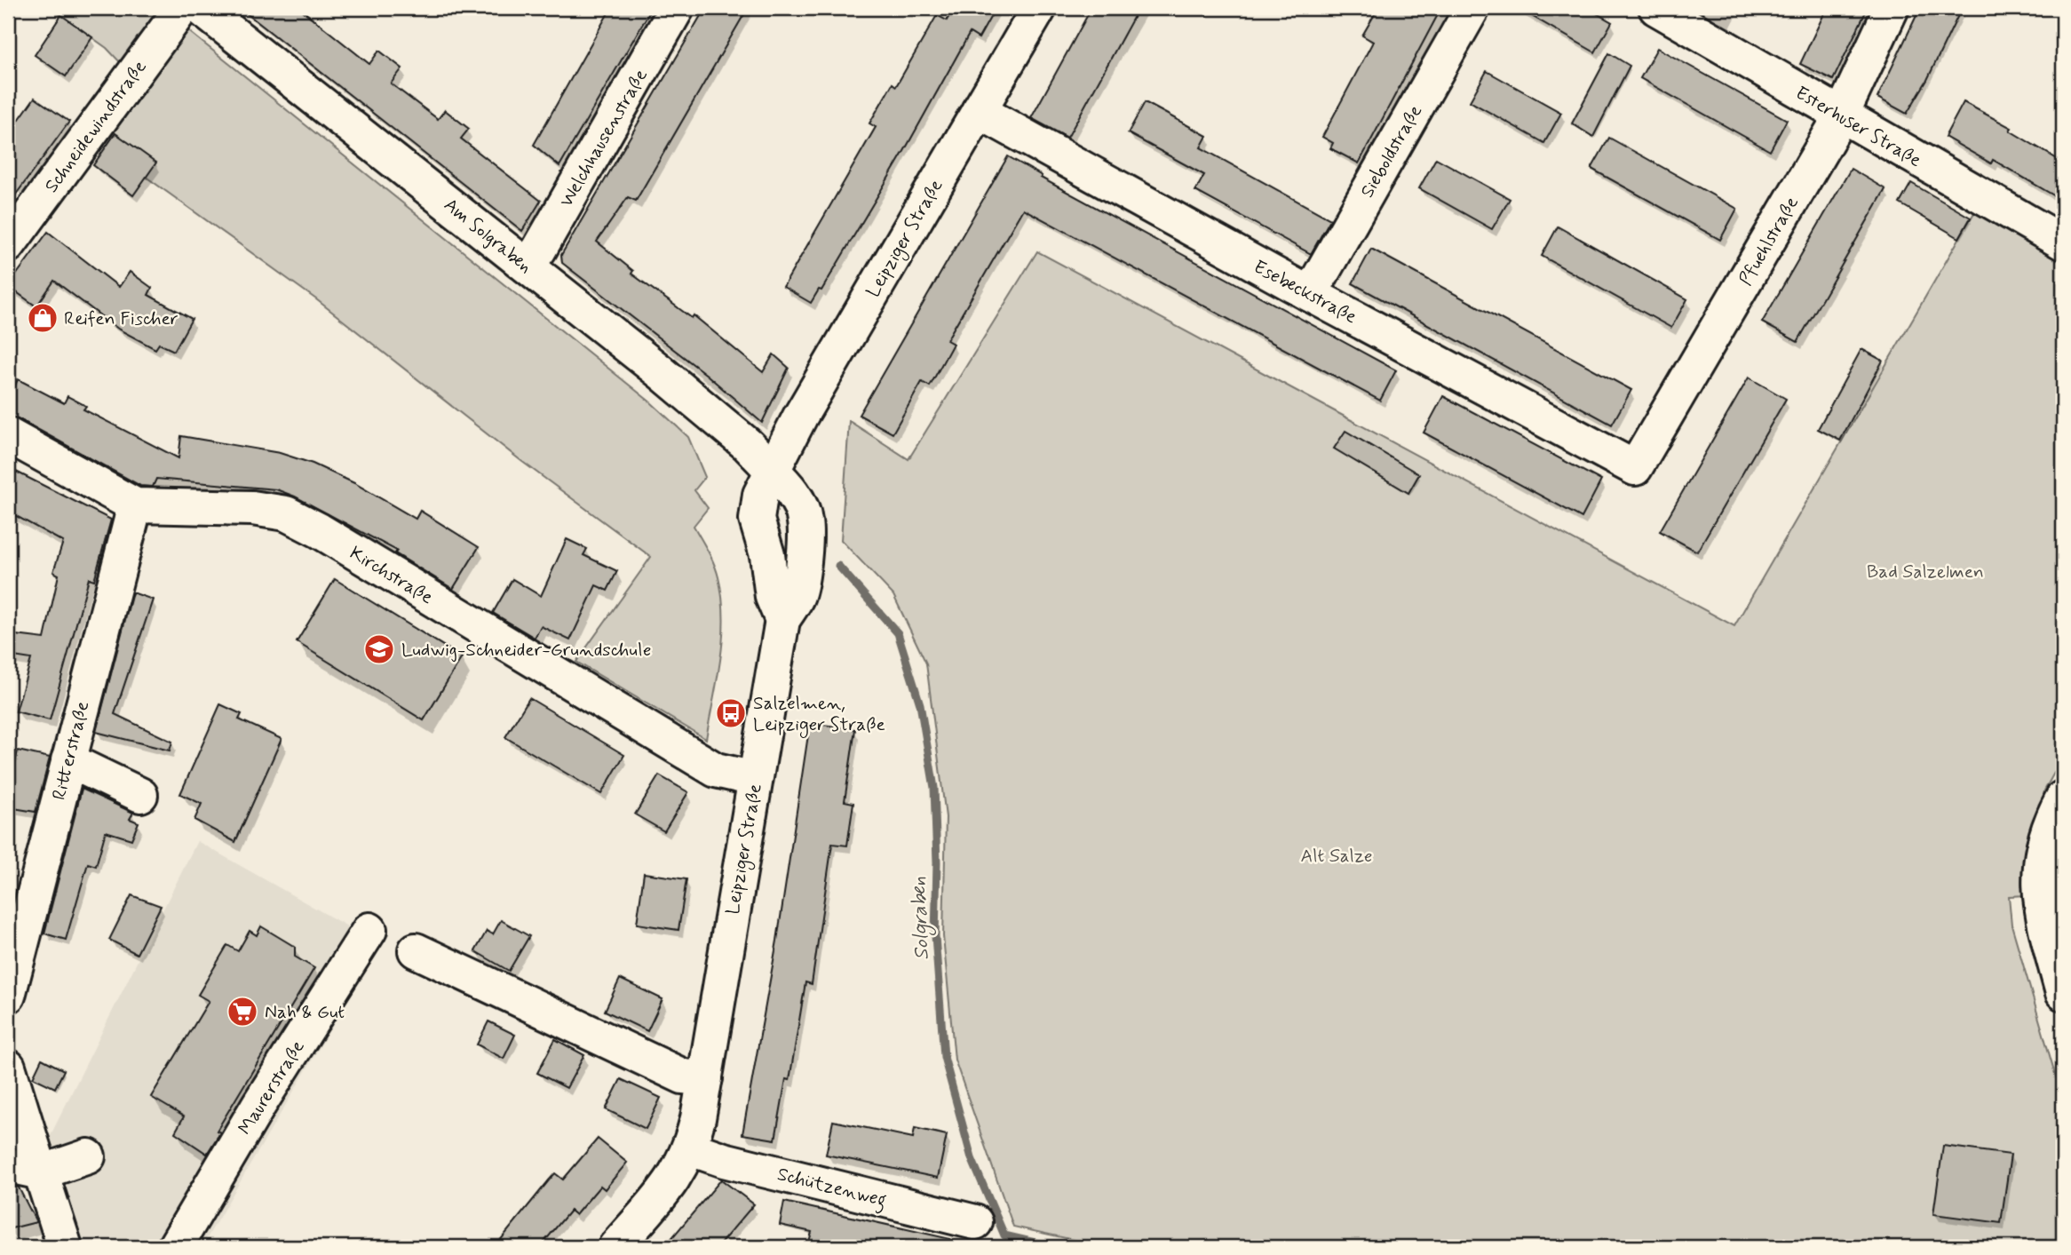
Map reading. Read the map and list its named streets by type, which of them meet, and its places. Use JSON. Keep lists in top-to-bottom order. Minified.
{"streets":{"street":["Schneidewindstraße","Esterhuser Straße","Welchhausenstraße","Sieboldstraße","Am Solgraben","Leipziger Straße","Pfuehlstraße","Esebeckstraße","Kirchstraße","Ritterstraße","Maurerstraße","Schützenweg"]},"crossings":[["Esterhuser Straße","Pfuehlstraße"],["Welchhausenstraße","Am Solgraben"],["Sieboldstraße","Esebeckstraße"],["Am Solgraben","Leipziger Straße"],["Leipziger Straße","Esebeckstraße"],["Leipziger Straße","Kirchstraße"],["Leipziger Straße","Schützenweg"],["Pfuehlstraße","Esebeckstraße"],["Kirchstraße","Ritterstraße"]],"water":["Solgraben"],"parks":["Bad Salzelmen","Alt Salze"],"places":{"shop":["Reifen Fischer"],"school or university":["Ludwig-Schneider-Grundschule"],"bus stop":["Salzelmen, Leipziger Straße"],"supermarket":["Nah & Gut"]}}
